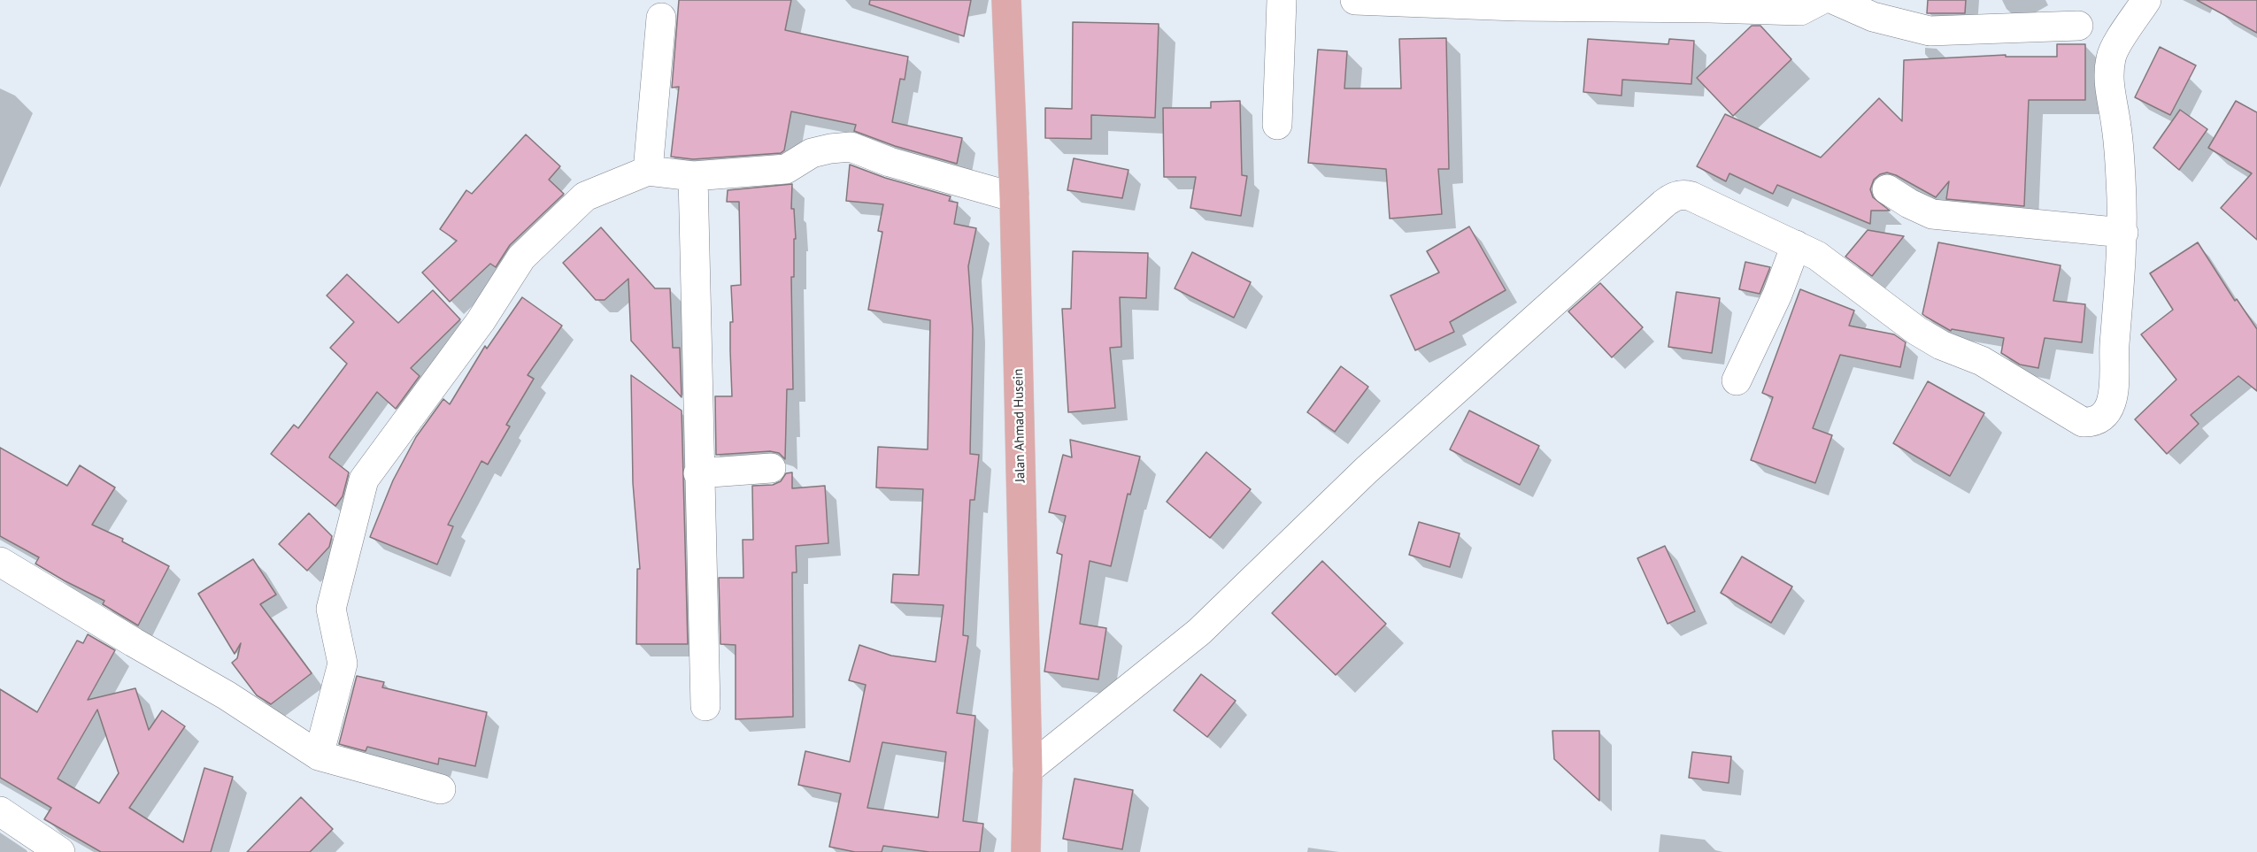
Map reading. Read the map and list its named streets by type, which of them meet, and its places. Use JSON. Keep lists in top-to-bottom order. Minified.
{"streets":{"main road":["Jalan Ahmad Husein"]}}
